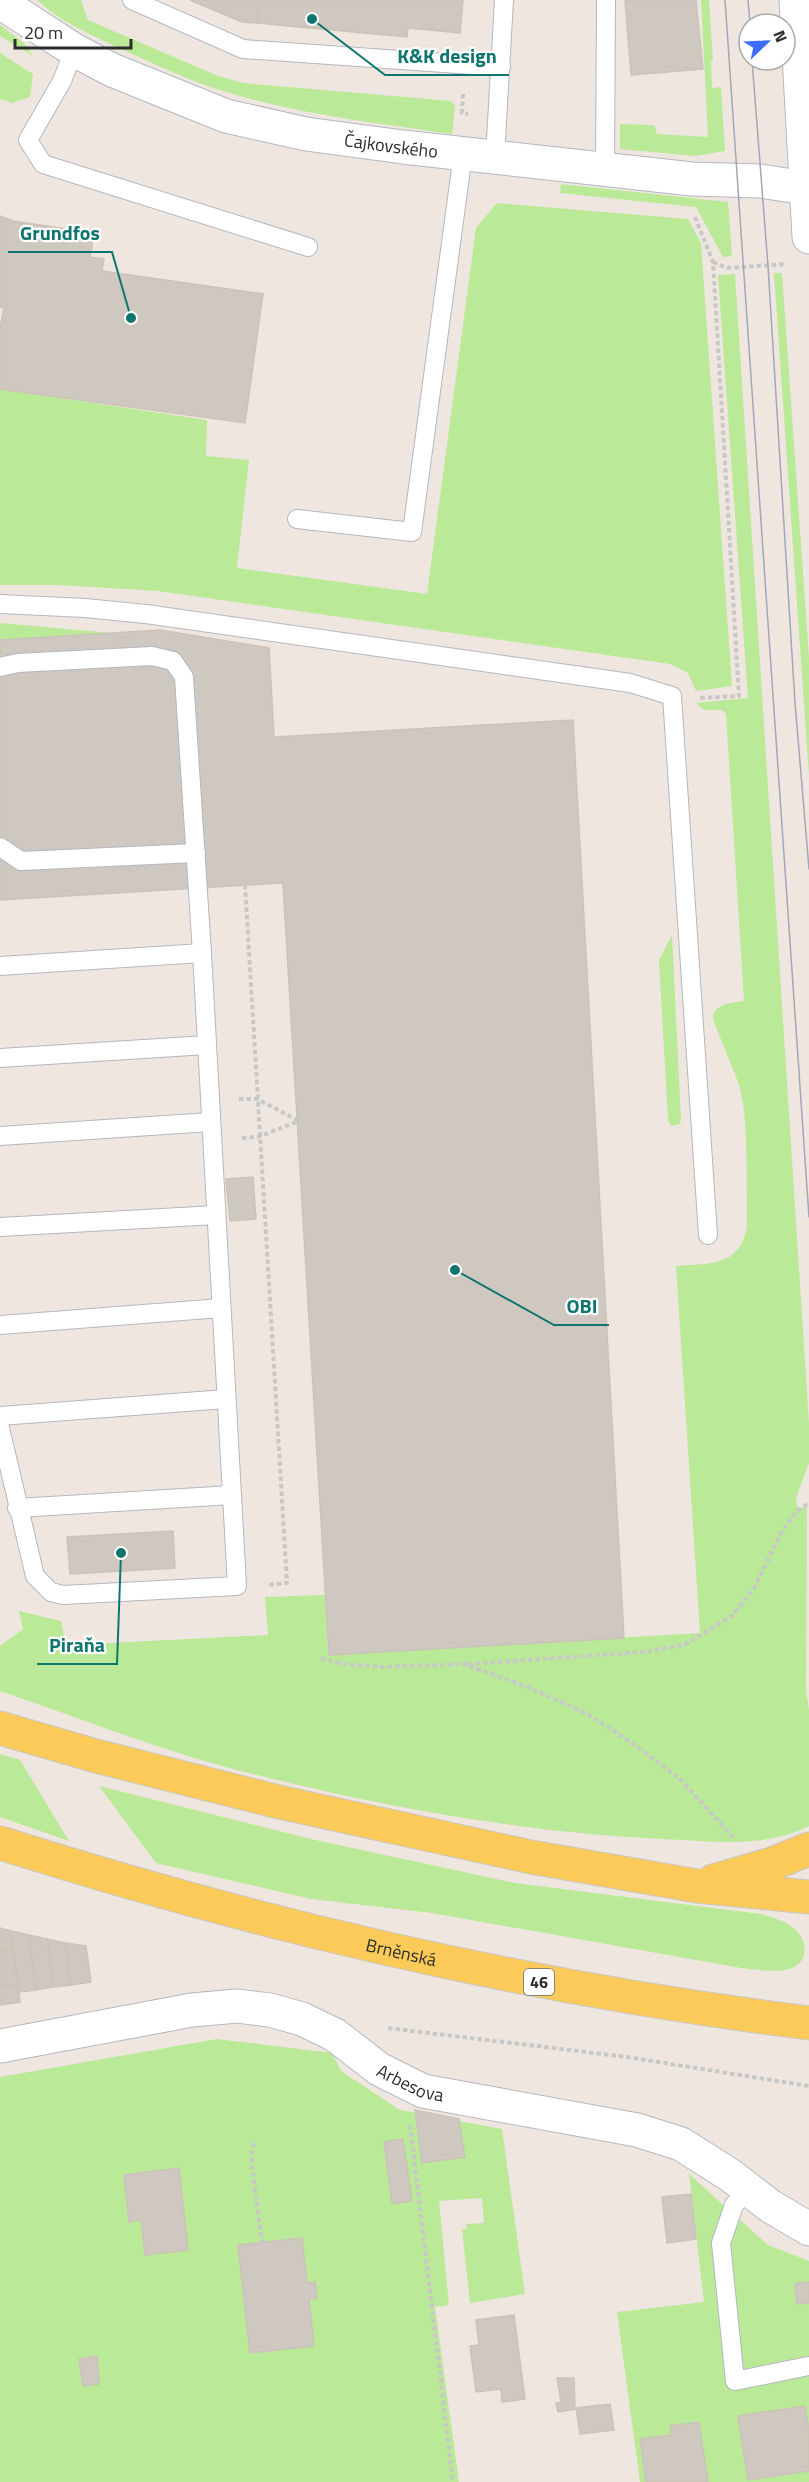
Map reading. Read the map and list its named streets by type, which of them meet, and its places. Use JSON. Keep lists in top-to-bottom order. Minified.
{"streets":{"main road":["Brněnská","46"],"street":["Čajkovského","Arbesova"]},"places":["K&K design","Grundfos","OBI","Piraňa"],"scale_bar":"20 m","north":"top right"}
